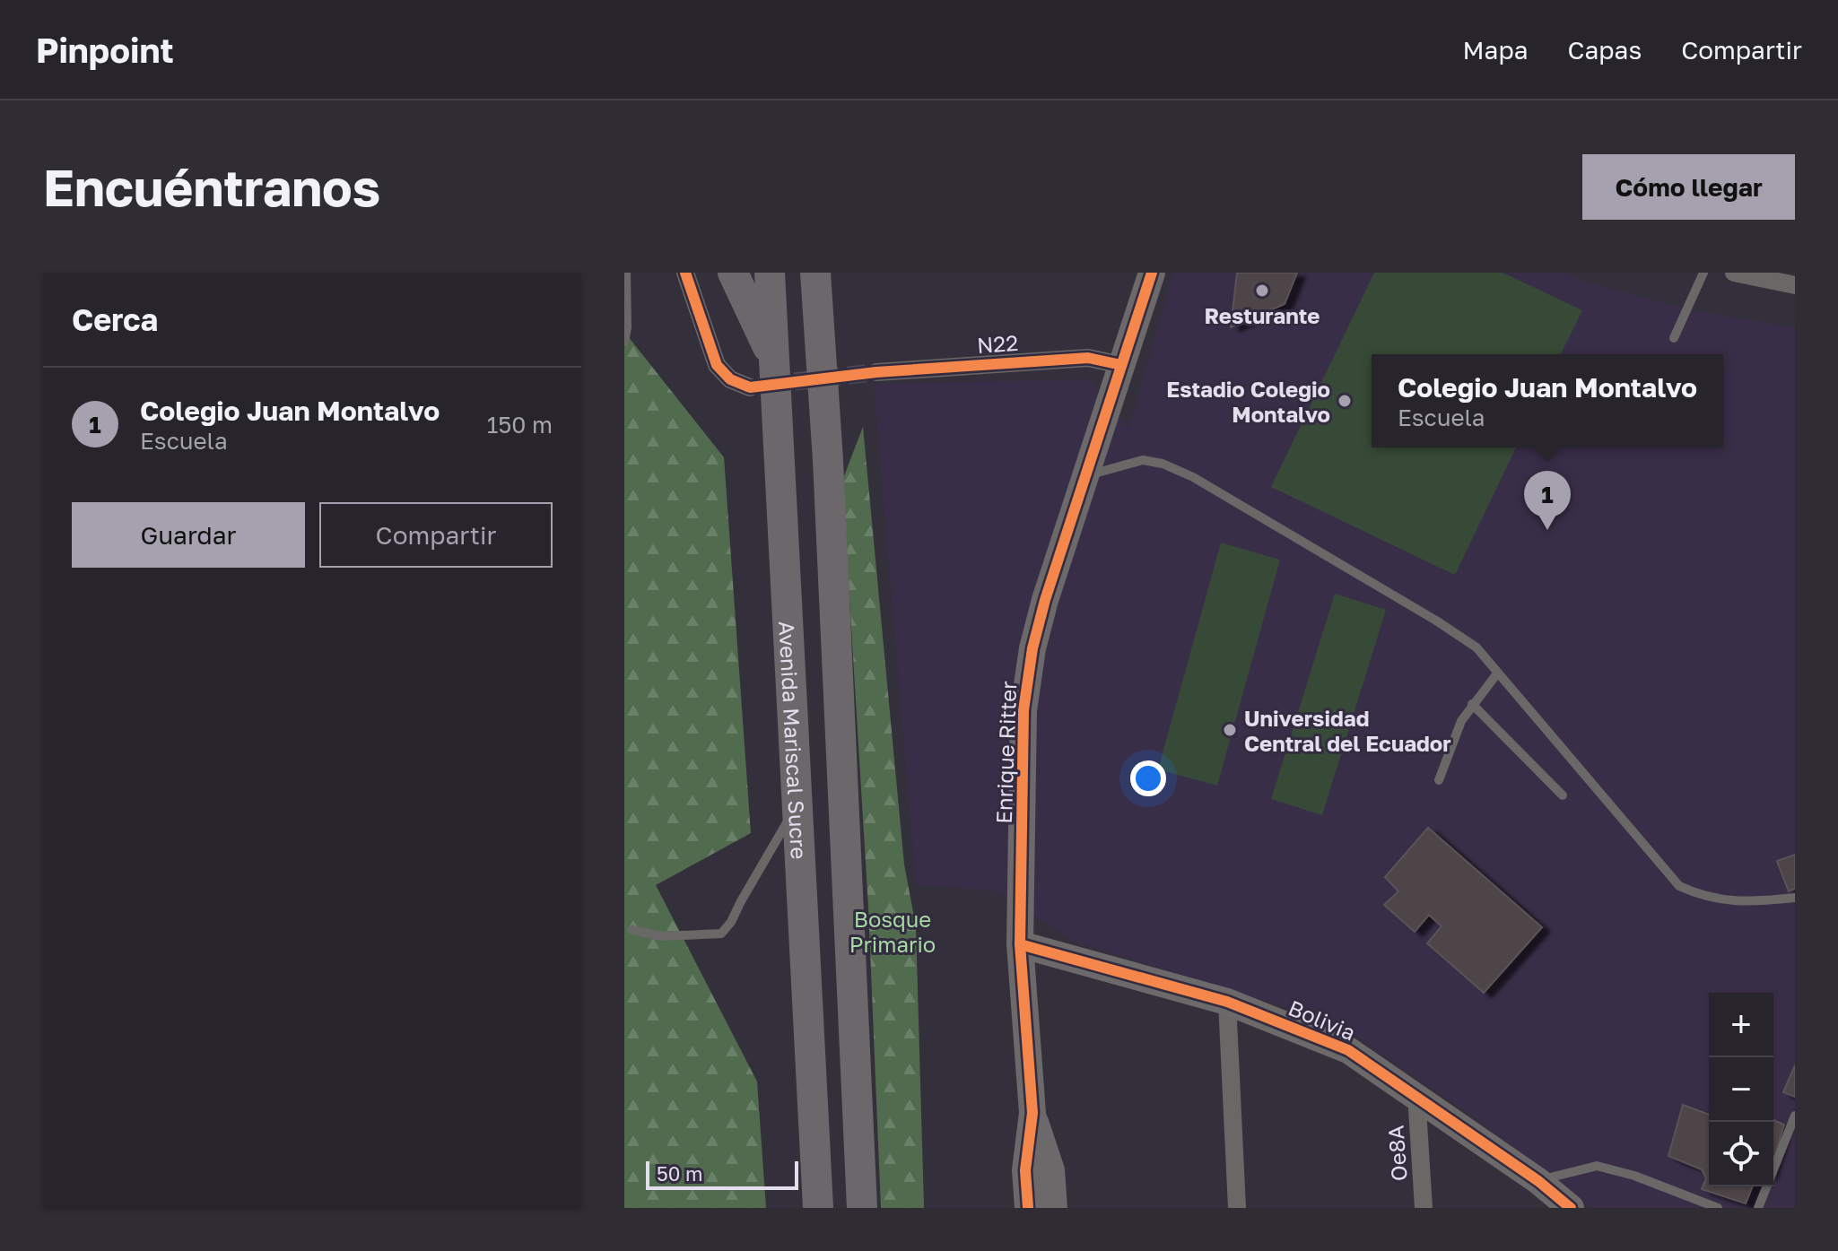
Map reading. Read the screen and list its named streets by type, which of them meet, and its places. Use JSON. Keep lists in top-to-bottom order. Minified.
{"streets":{"main road":["Avenida Mariscal Sucre"],"street":["N22","Enrique Ritter","Bolivia","Oe8A"]},"crossings":[["N22","Enrique Ritter"],["Enrique Ritter","Bolivia"],["Bolivia","Oe8A"]],"parks":["Bosque Primario"],"places":["Resturante","Estadio Colegio Montalvo","Universidad Central del Ecuador"],"scale_bar":"50 m","page":{"header":"Pinpoint","nav":["Mapa","Capas","Compartir"],"buttons":["Cómo llegar",["Guardar","Compartir"]],"title":"Encuéntranos","heading":"Cerca","popup":["Colegio Juan Montalvo","Escuela"],"list":[{"mark":"1","name":"Colegio Juan Montalvo","note":"Escuela","value":"150 m"}],"pins":"1","map_buttons":["+","−"],"scale":"50 m"}}
